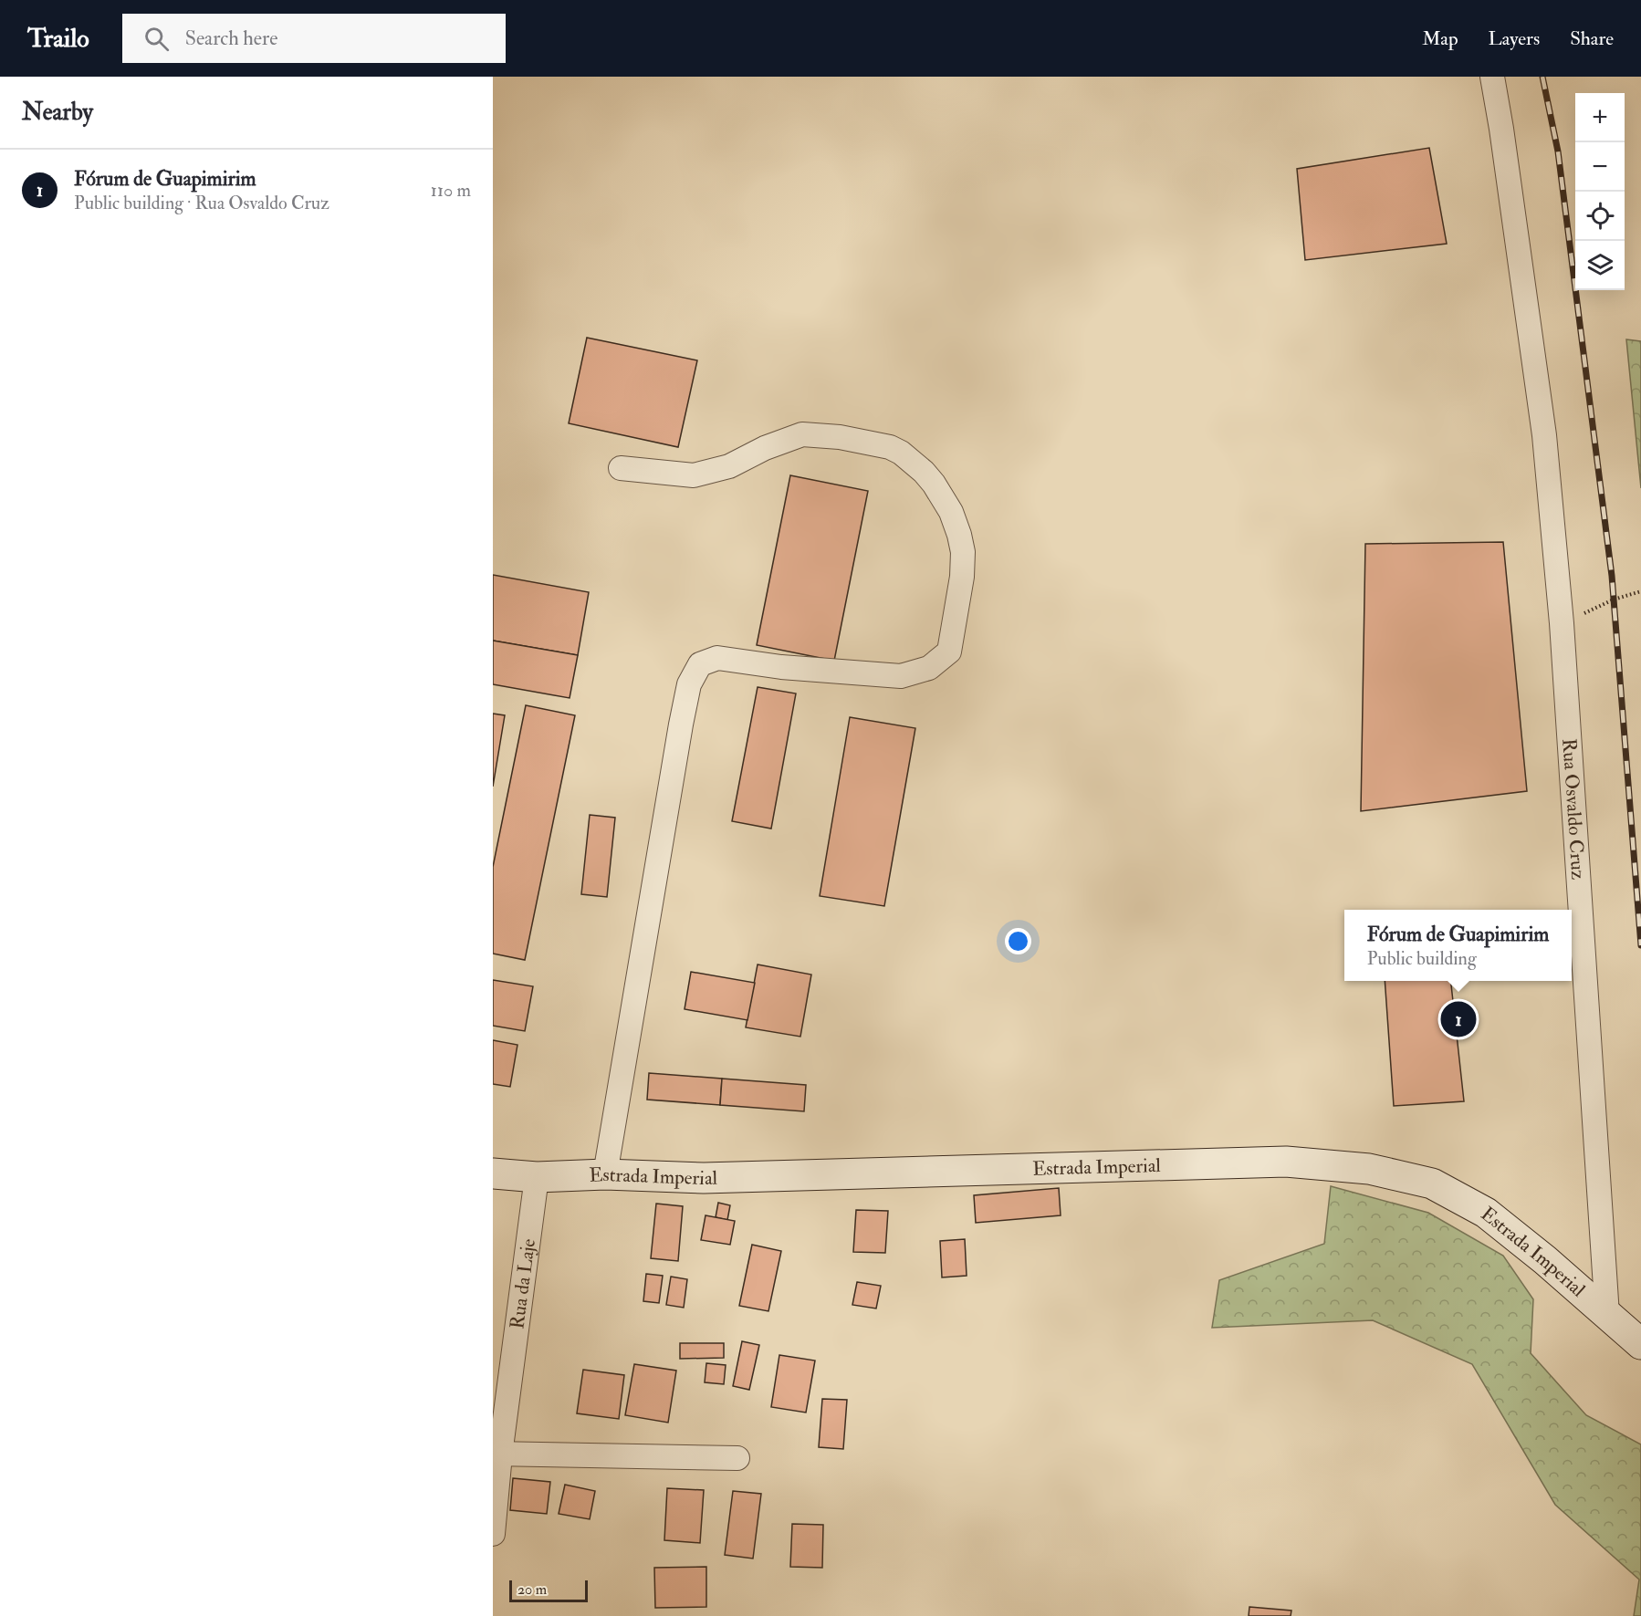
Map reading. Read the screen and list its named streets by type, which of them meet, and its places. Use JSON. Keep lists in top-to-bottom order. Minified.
{"streets":{"street":["Rua Osvaldo Cruz","Estrada Imperial","Rua da Laje"]},"crossings":[["Rua Osvaldo Cruz","Estrada Imperial"],["Estrada Imperial","Rua da Laje"]],"scale_bar":"20 m","page":{"header":"Trailo","search":"Search here","nav":["Map","Layers","Share"],"heading":"Nearby","map_buttons":["+","−"],"list":[{"mark":"1","name":"Fórum de Guapimirim","note":"Public building · Rua Osvaldo Cruz","value":"110 m"}],"popup":["Fórum de Guapimirim","Public building"],"pins":"1","scale":"20 m"}}
